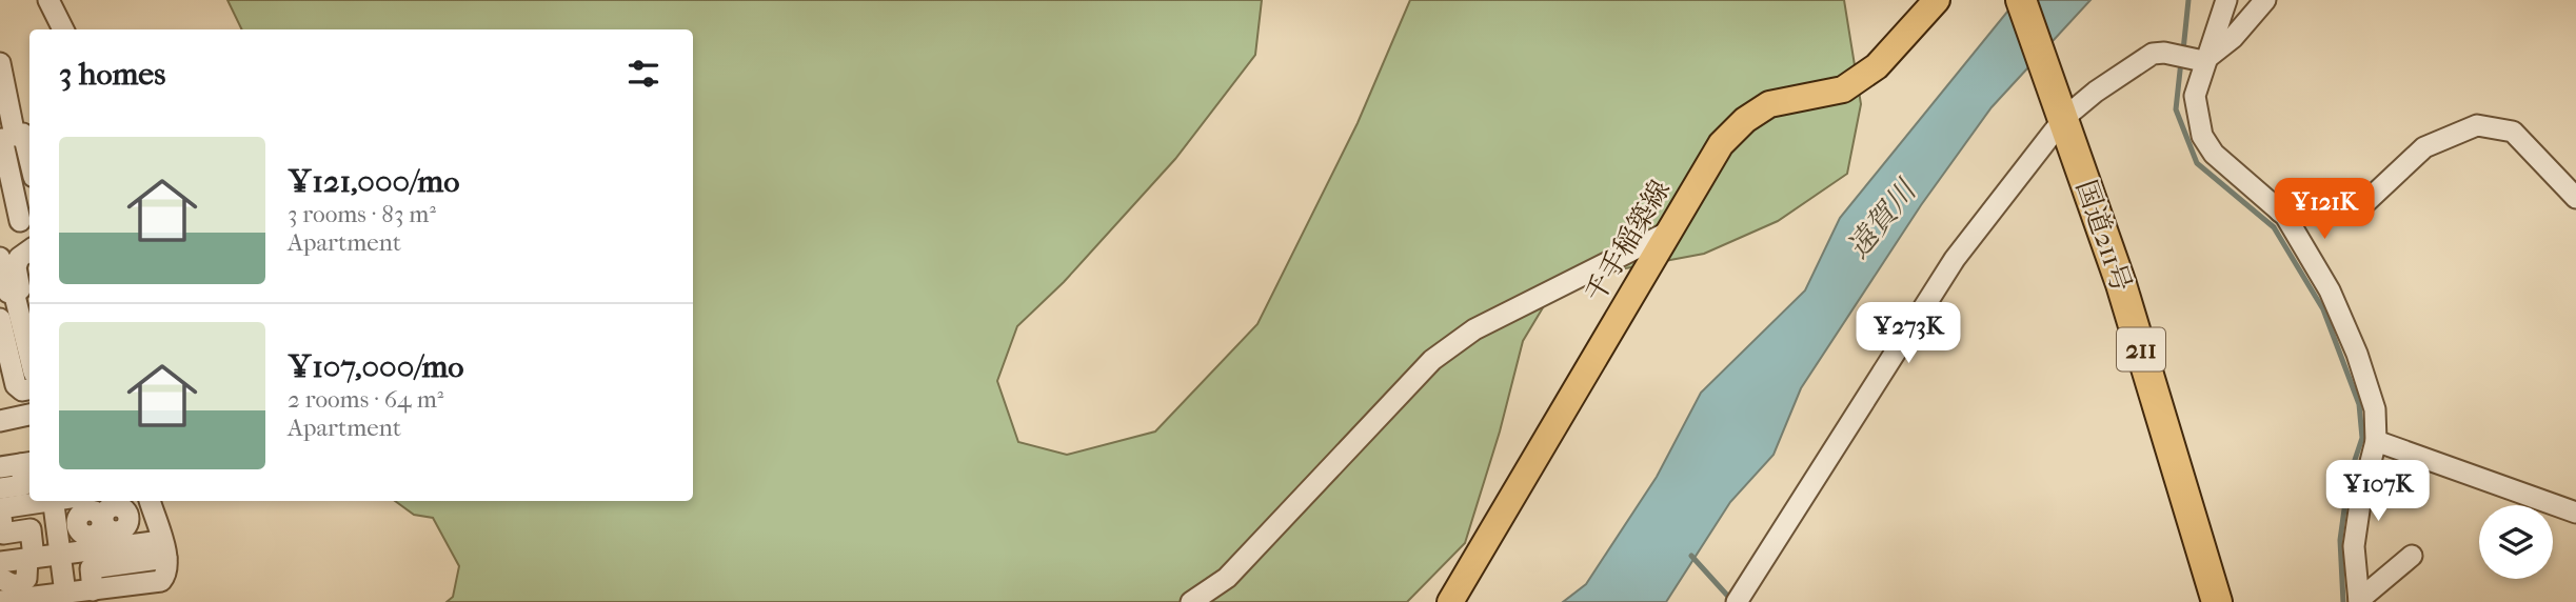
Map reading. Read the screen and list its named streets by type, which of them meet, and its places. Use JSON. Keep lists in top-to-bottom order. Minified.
{"streets":{"highway":["国道211号","211"],"main road":["千手稲築線"]},"water":["遠賀川"],"page":{"heading":"3 homes","list":[{"name":"¥121,000/mo","note":"3 rooms · 83 m² · Apartment"},{"name":"¥107,000/mo","note":"2 rooms · 64 m² · Apartment"}],"price":["¥121K","¥273K","¥107K"]}}
